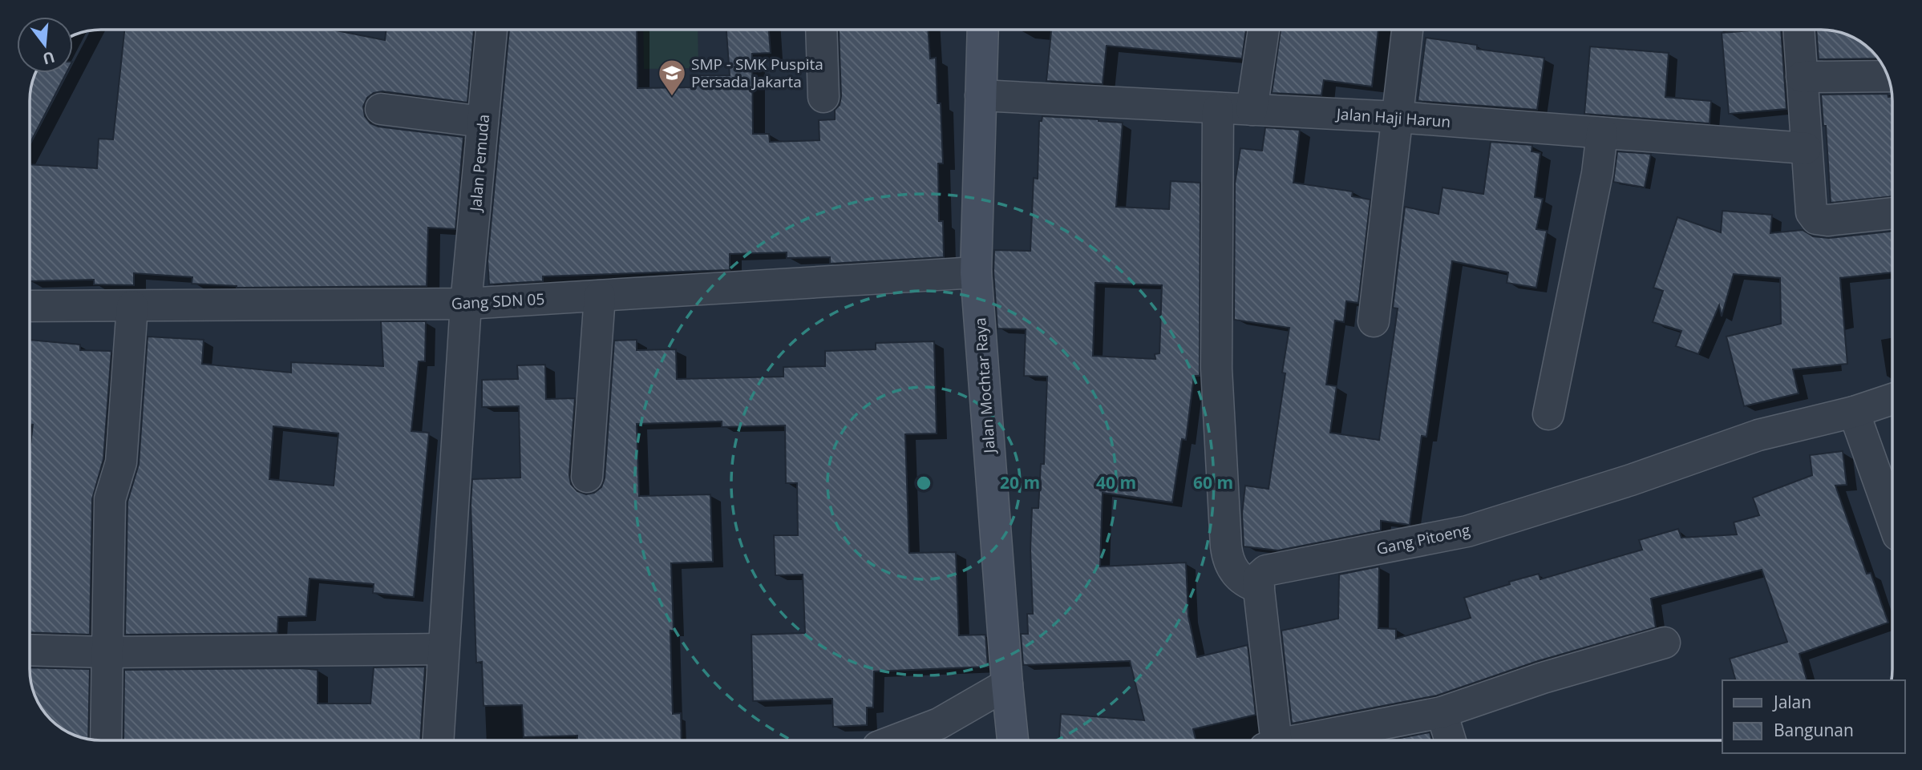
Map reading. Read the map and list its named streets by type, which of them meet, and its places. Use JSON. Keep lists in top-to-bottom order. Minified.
{"streets":{"street":["Jalan Haji Harun","Jalan Pemuda","Gang SDN 05","Jalan Mochtar Raya","Gang Pitoeng"]},"crossings":[["Jalan Haji Harun","Jalan Mochtar Raya"],["Jalan Pemuda","Gang SDN 05"],["Gang SDN 05","Jalan Mochtar Raya"]],"places":{"school or university":["SMP - SMK Puspita Persada Jakarta"]},"legend":["Jalan","Bangunan"],"north":"bottom","rings":["20 m","40 m","60 m"]}
